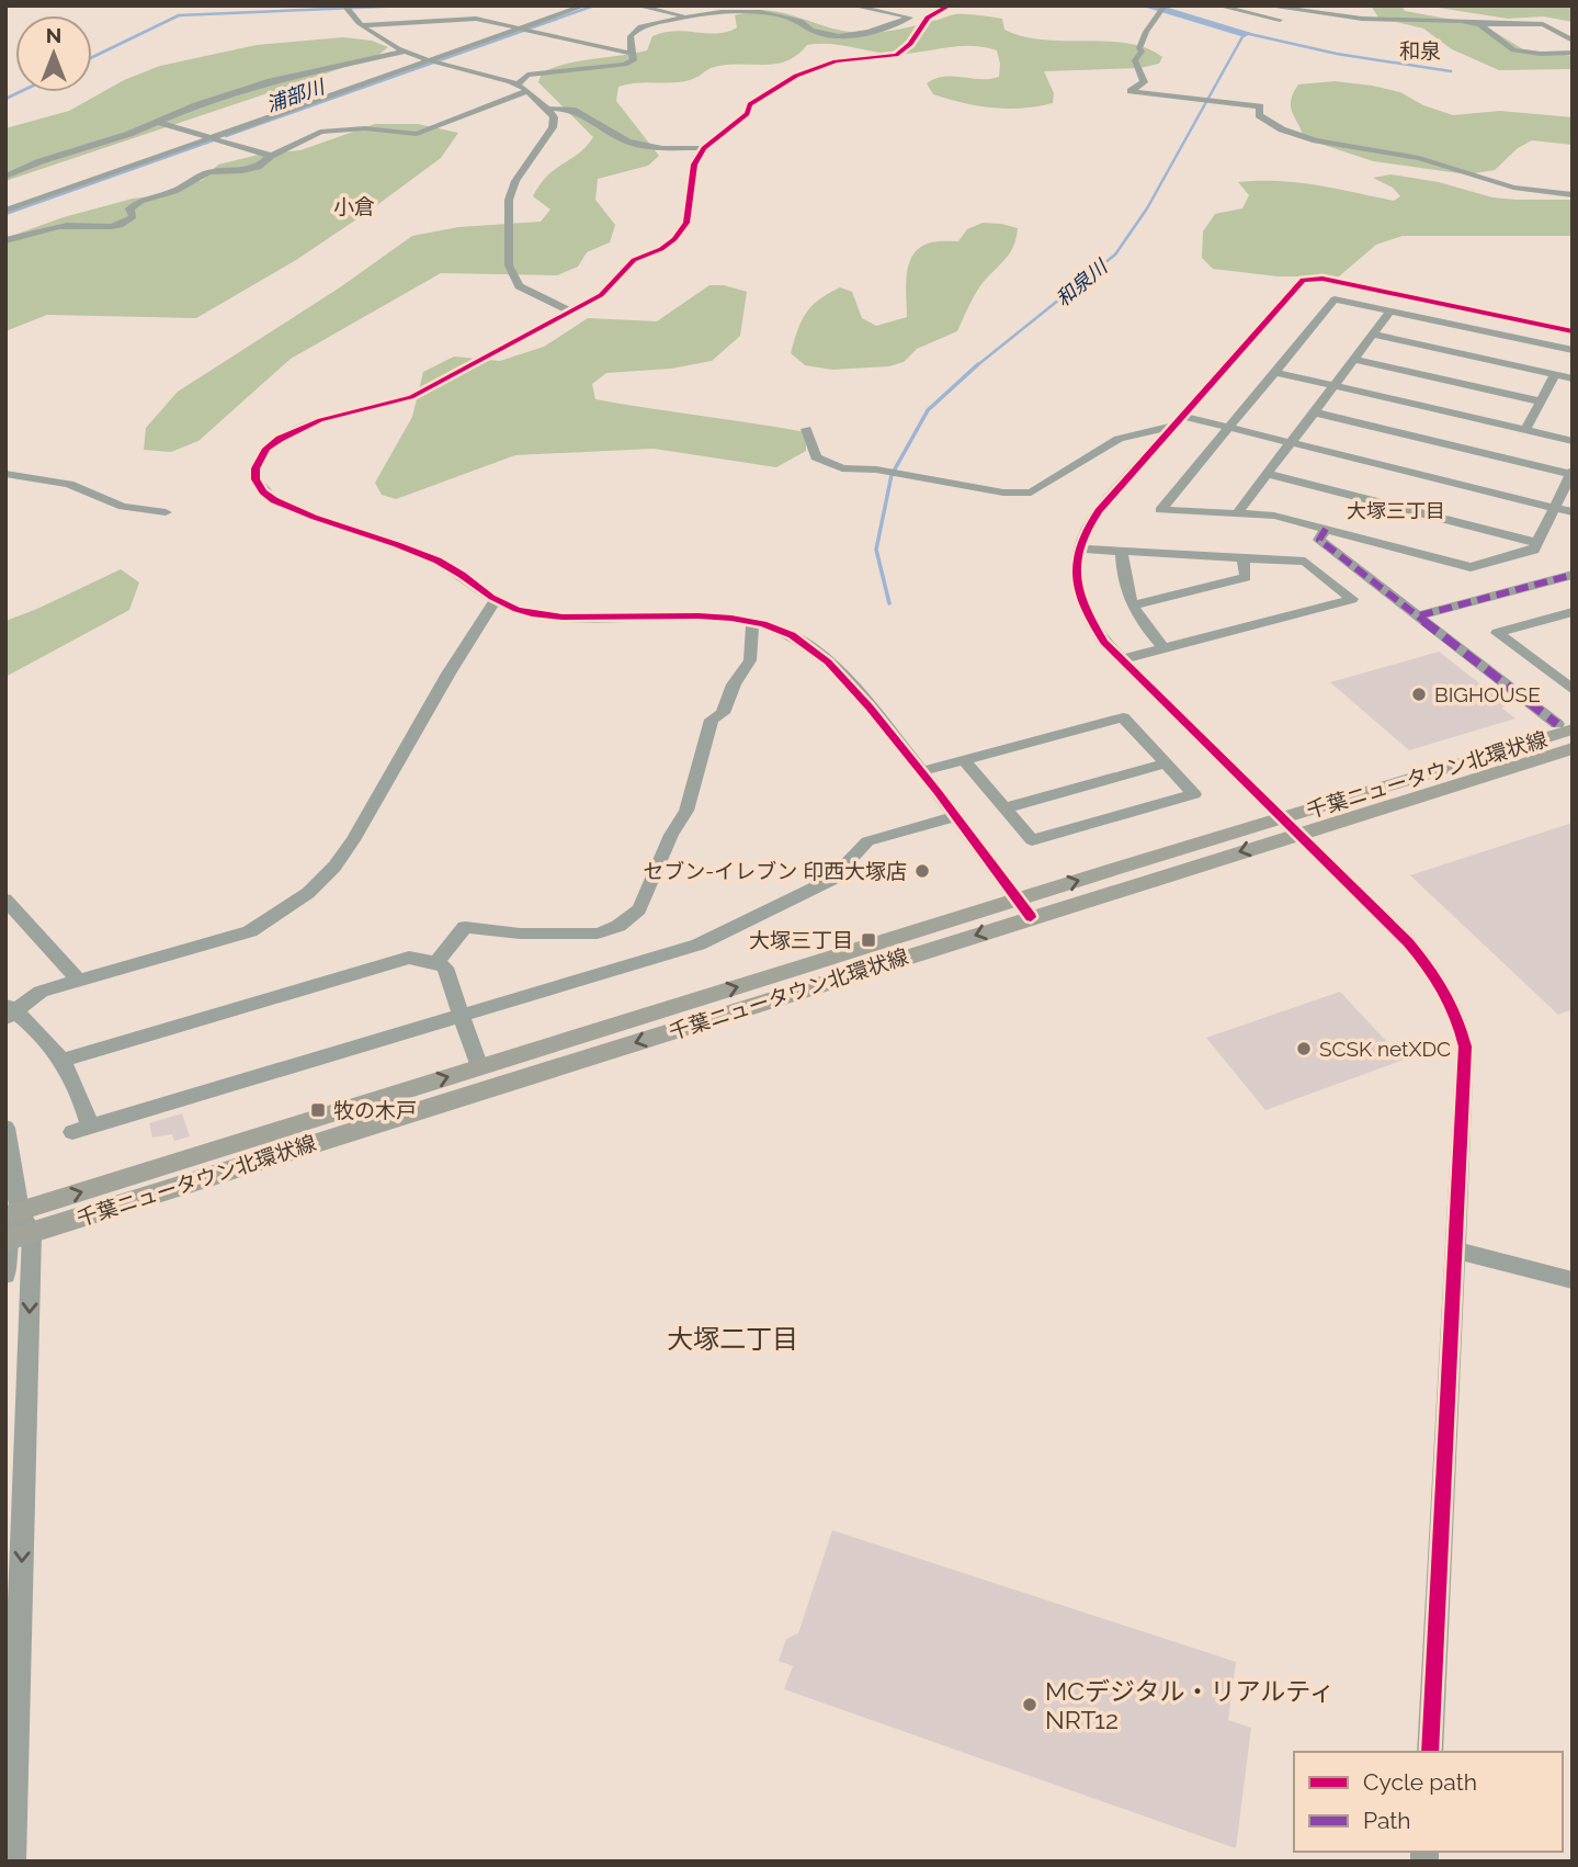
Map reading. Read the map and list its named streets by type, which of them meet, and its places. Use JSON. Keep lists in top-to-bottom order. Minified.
{"streets":{"main road":["千葉ニュータウン北環状線"]},"districts":["和泉","小倉","大塚三丁目","大塚二丁目"],"water":["浦部川","和泉川"],"places":{"other":["BIGHOUSE","セブン-イレブン 印西大塚店","SCSK netXDC","MCデジタル・リアルティ NRT12"],"transit":["大塚三丁目","牧の木戸"]},"legend":["Cycle path","Path"],"north":"top"}
